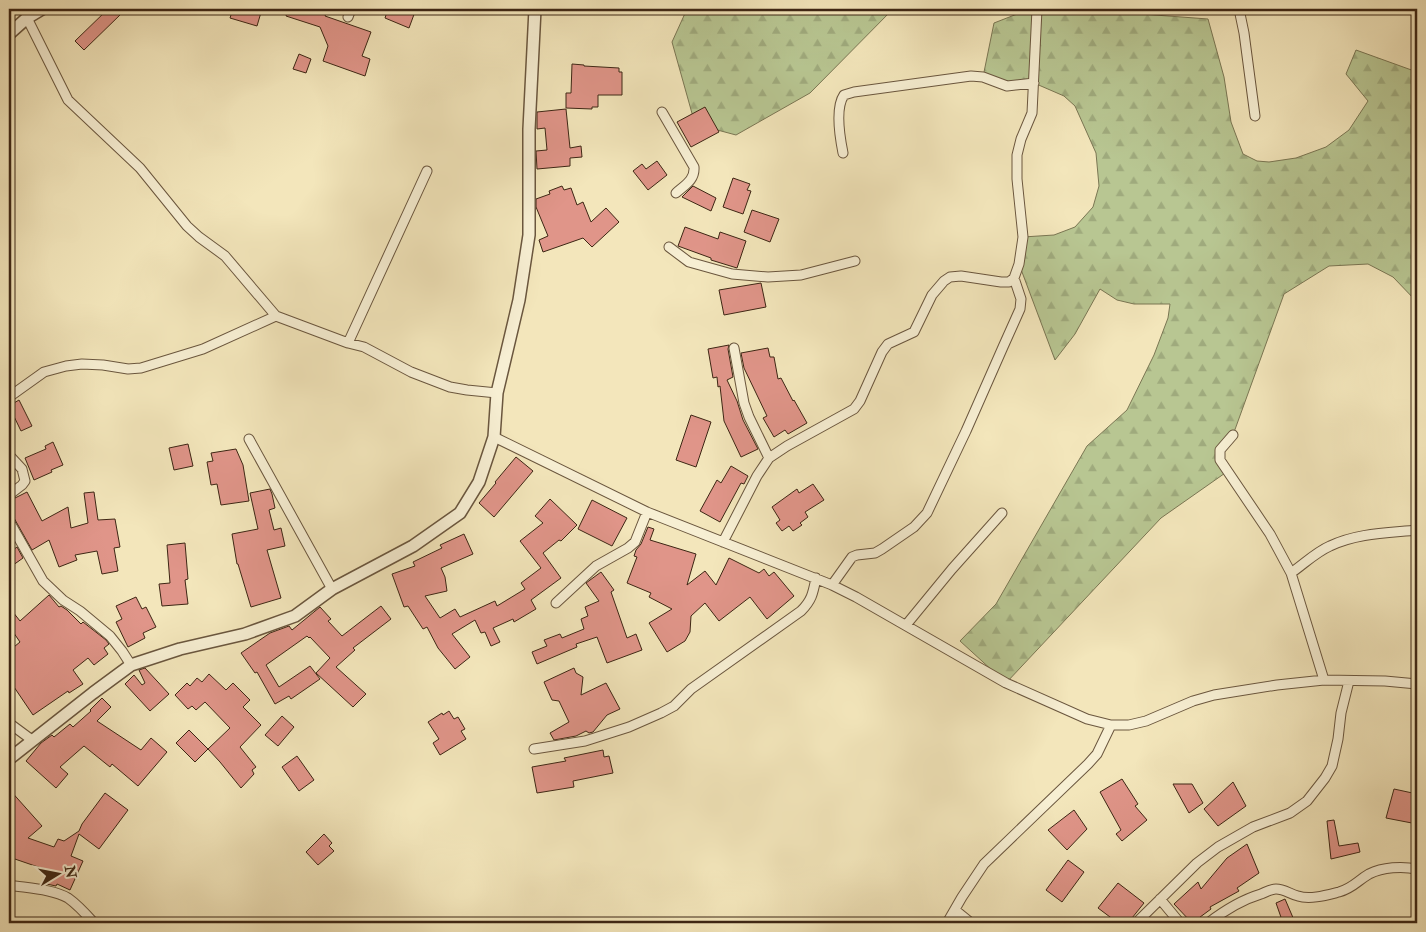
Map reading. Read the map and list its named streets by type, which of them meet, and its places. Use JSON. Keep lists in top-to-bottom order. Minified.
{"north":"right"}
